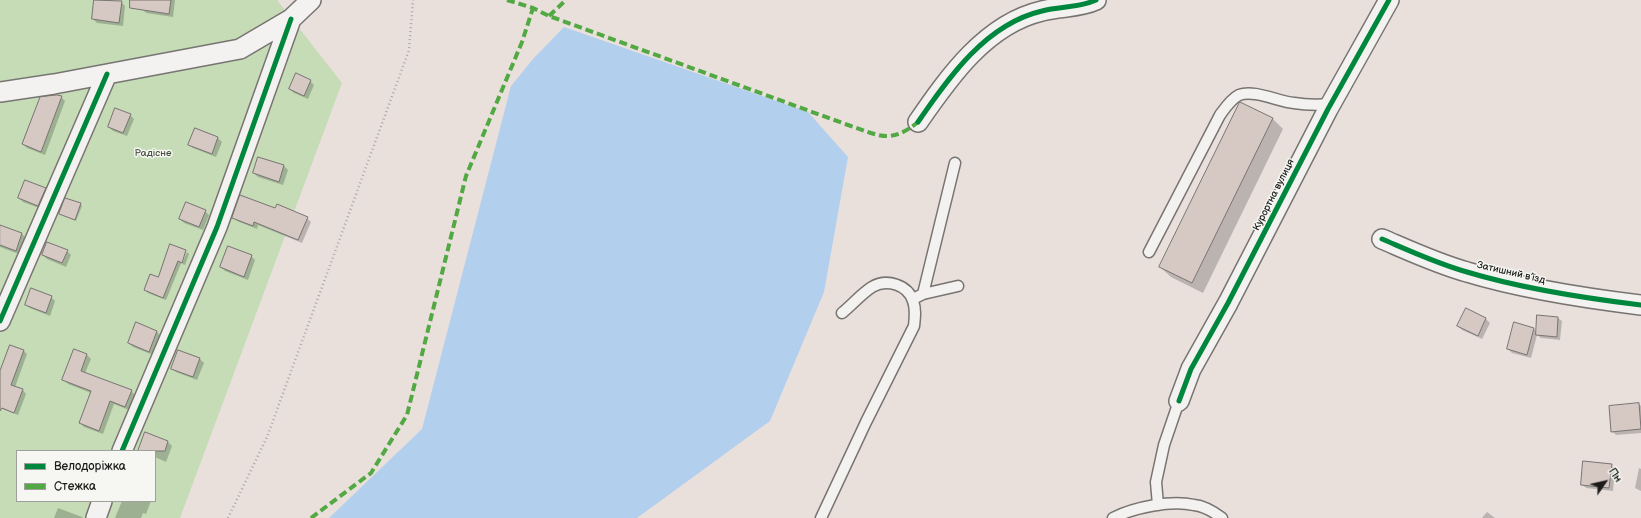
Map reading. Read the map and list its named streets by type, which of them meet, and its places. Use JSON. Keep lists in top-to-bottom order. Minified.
{"streets":{"street":["Курортна вулиця","Затишний в’їзд"]},"parks":["Радісне"],"legend":["Велодоріжка","Стежка"],"north":"top right"}
